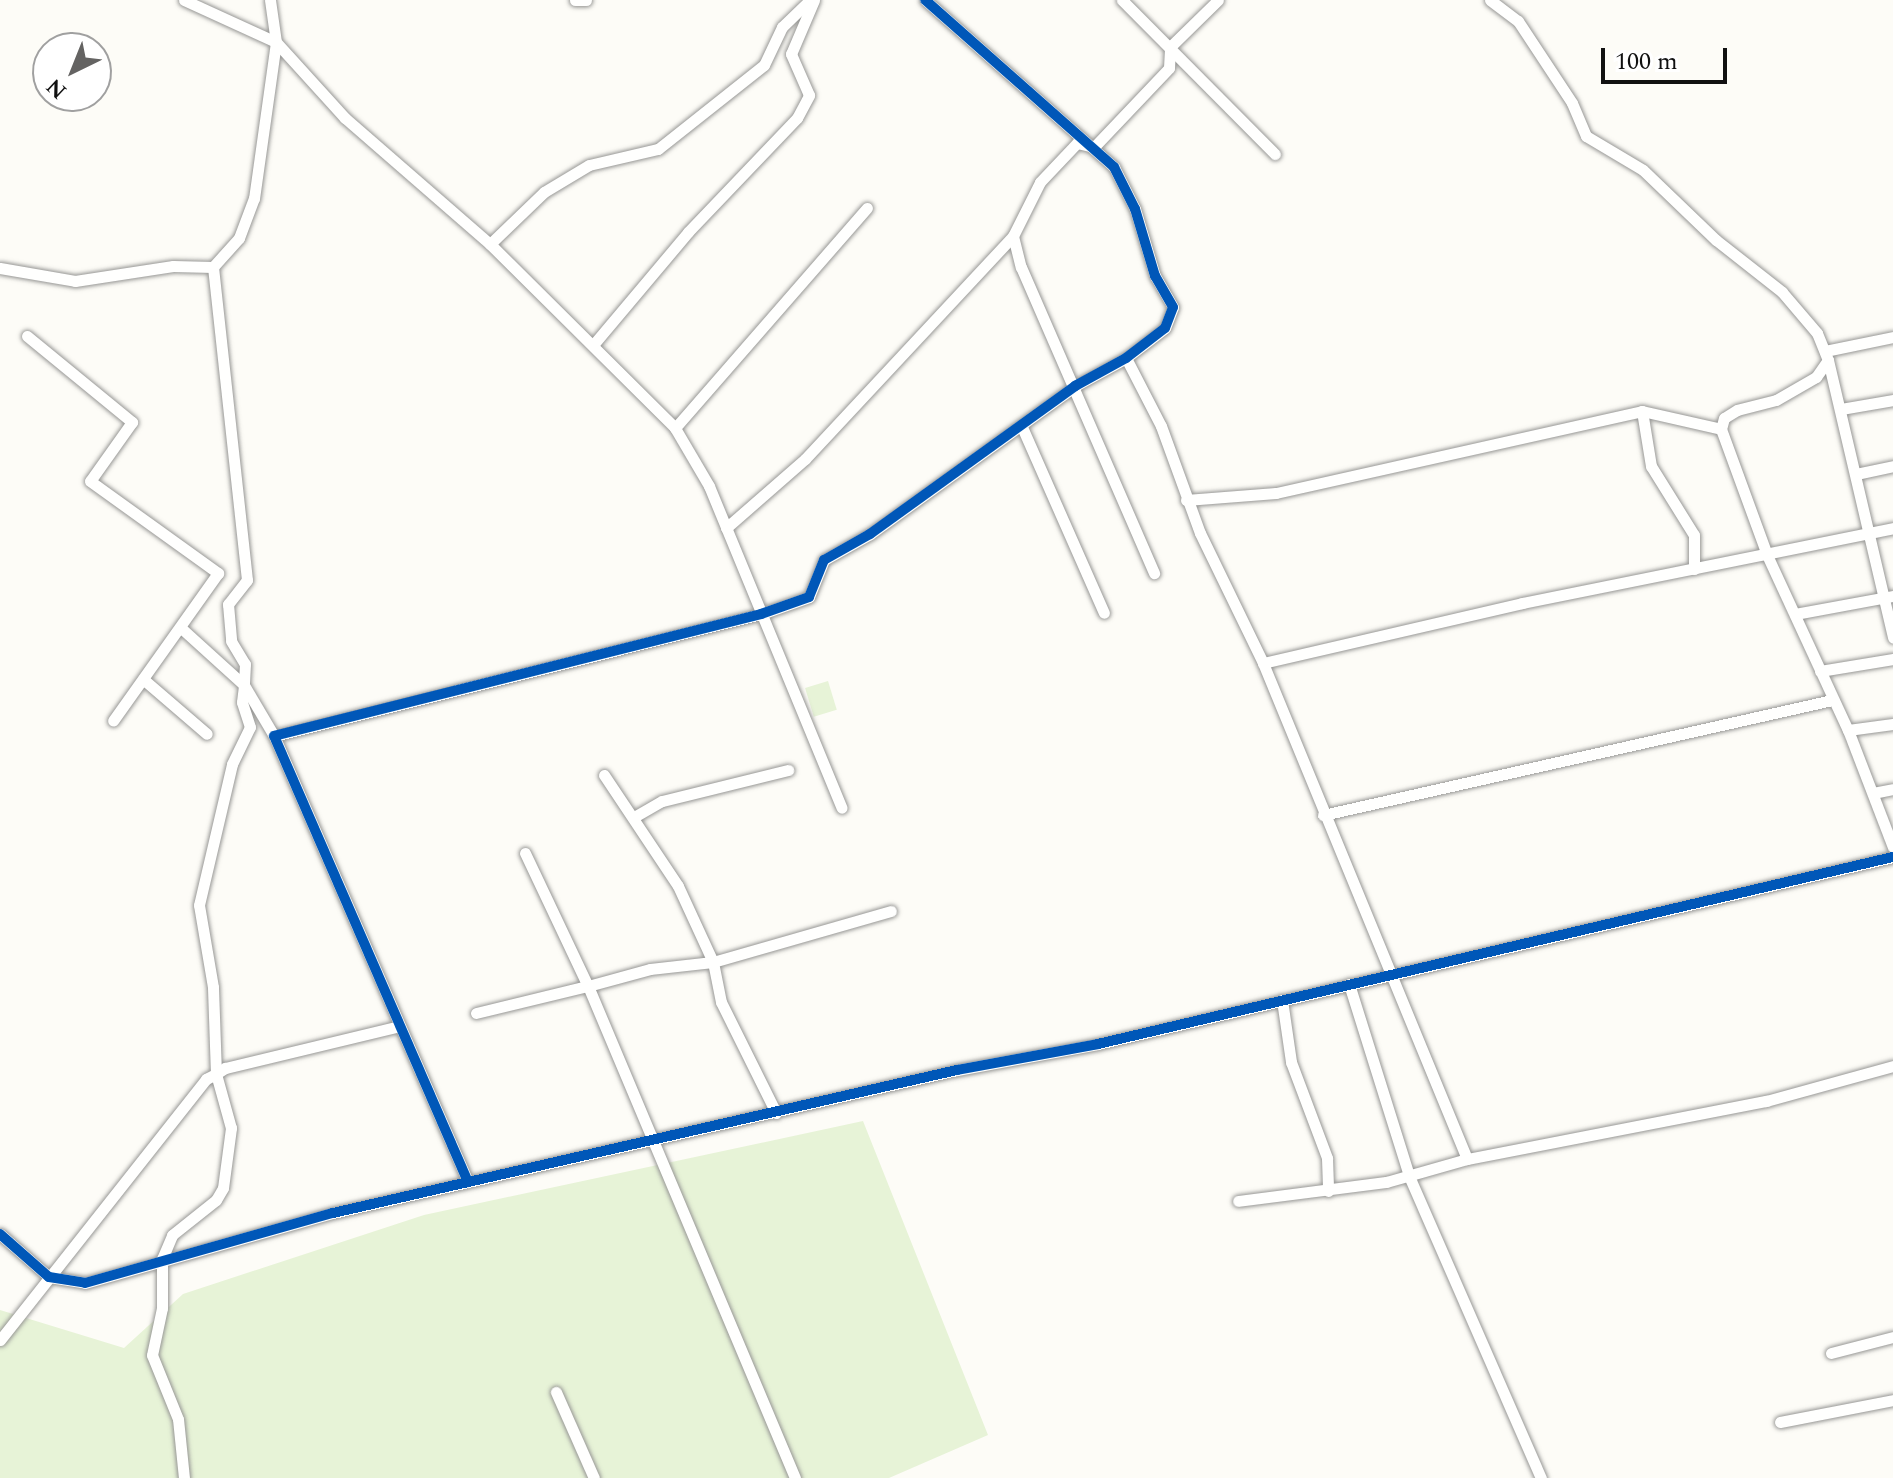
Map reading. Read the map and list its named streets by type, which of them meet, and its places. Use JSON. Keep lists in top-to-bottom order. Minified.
{"scale_bar":"100 m","north":"bottom left"}
